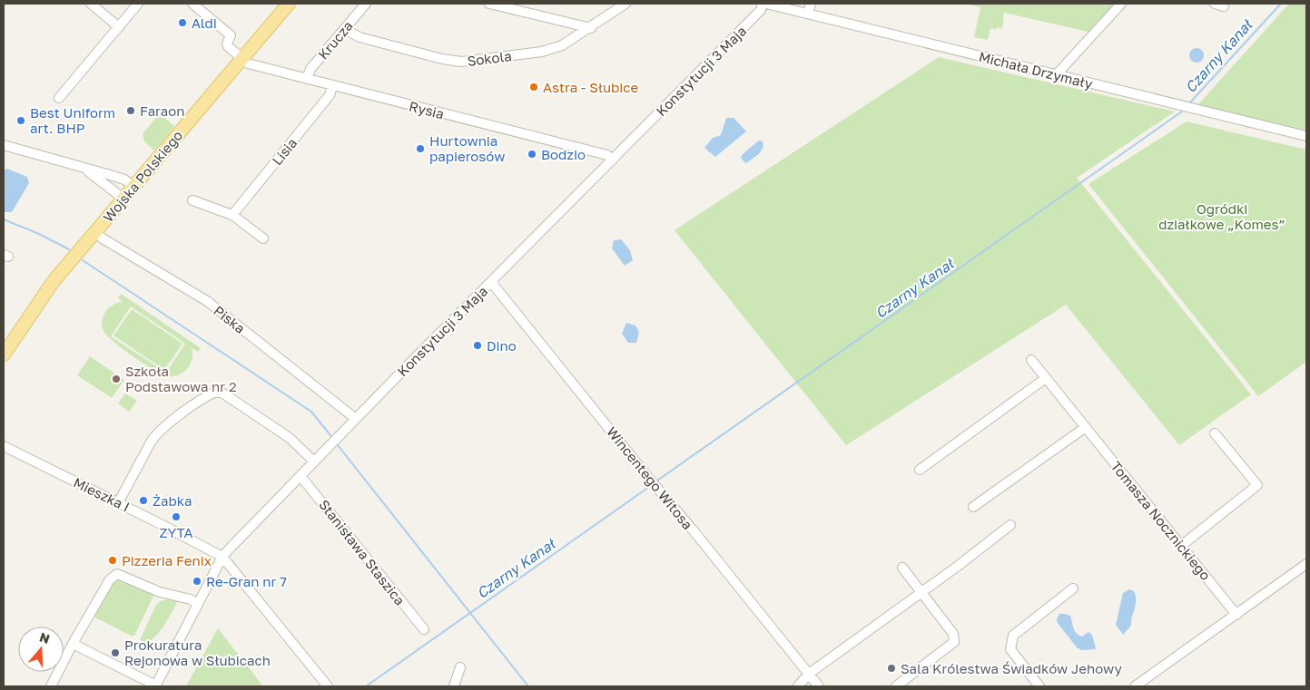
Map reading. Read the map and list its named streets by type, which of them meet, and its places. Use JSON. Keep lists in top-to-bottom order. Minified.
{"streets":{"main road":["Wojska Polskiego"],"street":["Krucza","Sokola","Michała Drzymały","Konstytucji 3 Maja","Rysia","Lisia","Piska","Wincentego Witosa","Mieszka I","Tomasza Nocznickiego","Stanisława Staszica"]},"crossings":[["Krucza","Sokola"],["Krucza","Rysia"],["Michała Drzymały","Konstytucji 3 Maja"],["Konstytucji 3 Maja","Rysia"],["Konstytucji 3 Maja","Piska"],["Konstytucji 3 Maja","Wincentego Witosa"],["Konstytucji 3 Maja","Mieszka I"],["Konstytucji 3 Maja","Stanisława Staszica"],["Rysia","Lisia"],["Rysia","Wojska Polskiego"],["Wojska Polskiego","Piska"]],"water":["Czarny Kanał"],"parks":["Ogródki działkowe „Komes”"],"places":["Aldi","Astra - Słubice","Faraon","Best Uniform art. BHP","Hurtownia papierosów","Bodzio","Dino","Szkoła Podstawowa nr 2","Żabka","ZYTA","Pizzeria Fenix","Re-Gran nr 7","Prokuratura Rejonowa w Słubicach","Sala Królestwa Świadków Jehowy"],"north":"top"}
